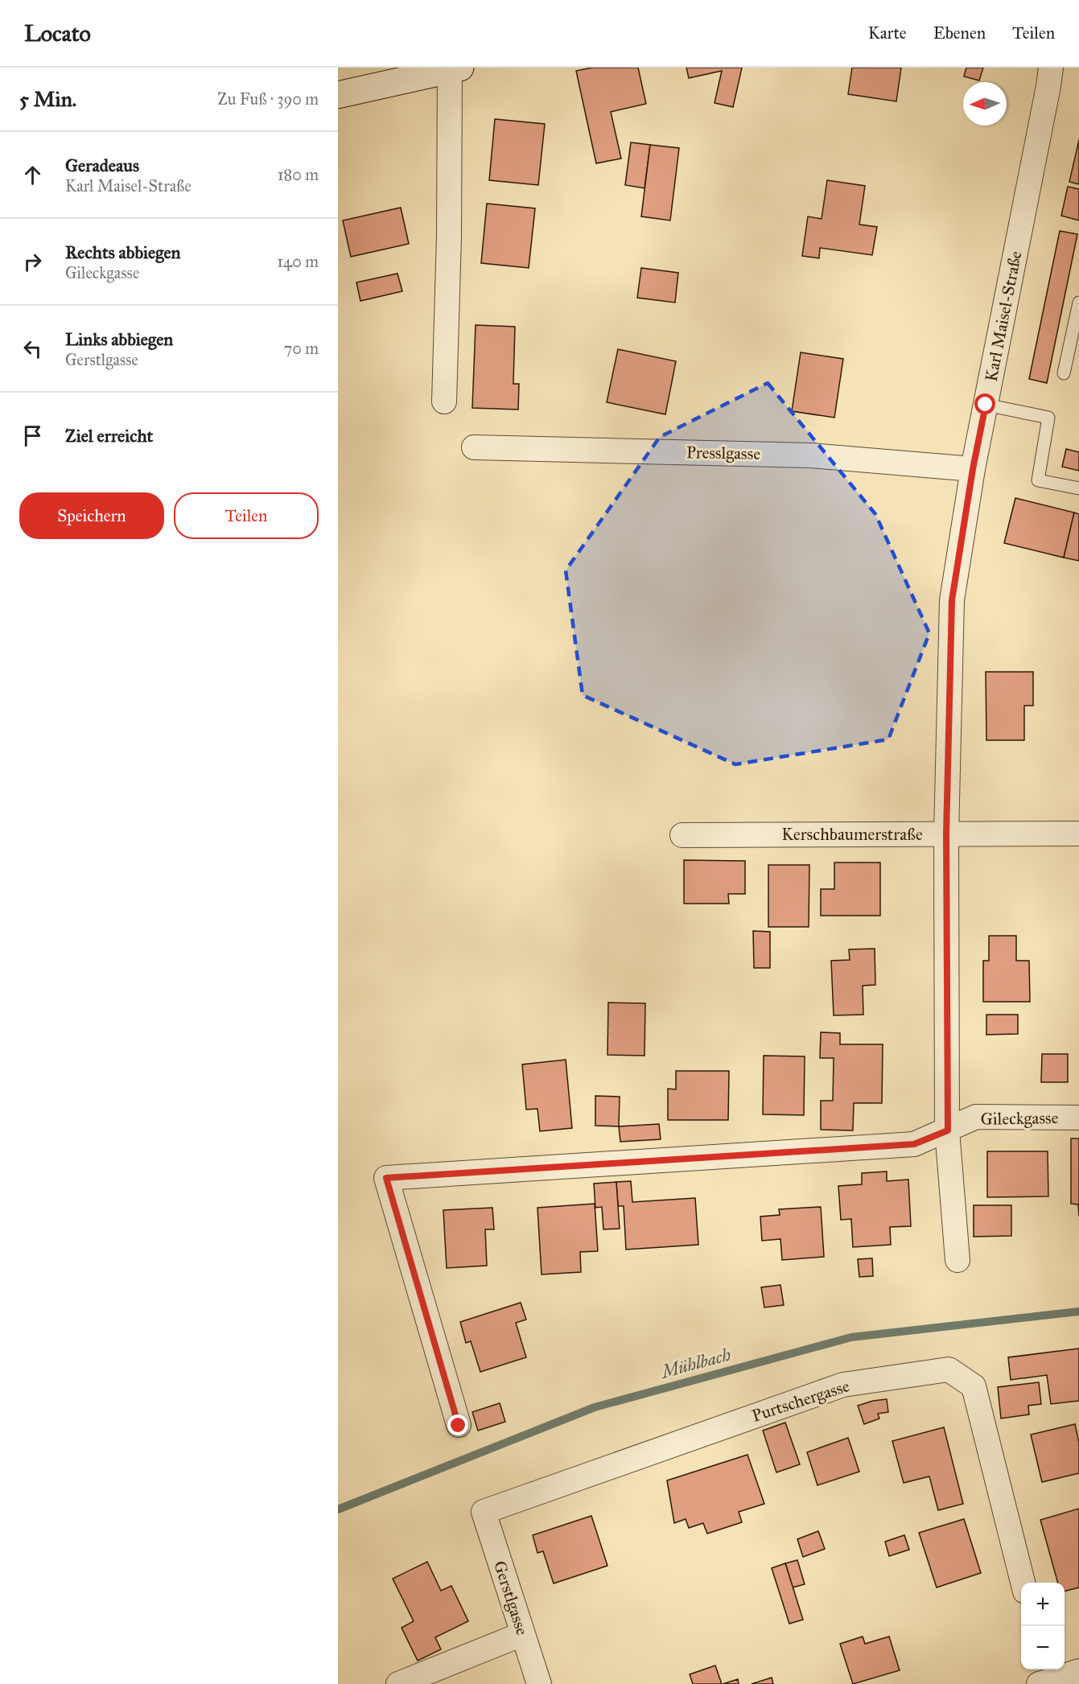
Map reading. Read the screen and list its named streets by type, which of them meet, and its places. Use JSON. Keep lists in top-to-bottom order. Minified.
{"streets":{"street":["Karl Maisel-Straße","Presslgasse","Kerschbaumerstraße","Gileckgasse","Purtschergasse","Gerstlgasse"]},"crossings":[["Karl Maisel-Straße","Presslgasse"],["Karl Maisel-Straße","Kerschbaumerstraße"],["Karl Maisel-Straße","Gileckgasse"],["Purtschergasse","Gerstlgasse"]],"water":["Mühlbach"],"north":"left","page":{"header":"Locato","nav":["Karte","Ebenen","Teilen"],"heading":["5 Min.","Zu Fuß · 390 m"],"list":[["Geradeaus","Karl Maisel-Straße","180 m"],["Rechts abbiegen","Gileckgasse","140 m"],["Links abbiegen","Gerstlgasse","70 m"],"Ziel erreicht"],"buttons":["Speichern","Teilen"],"map_buttons":["+","−"]}}
